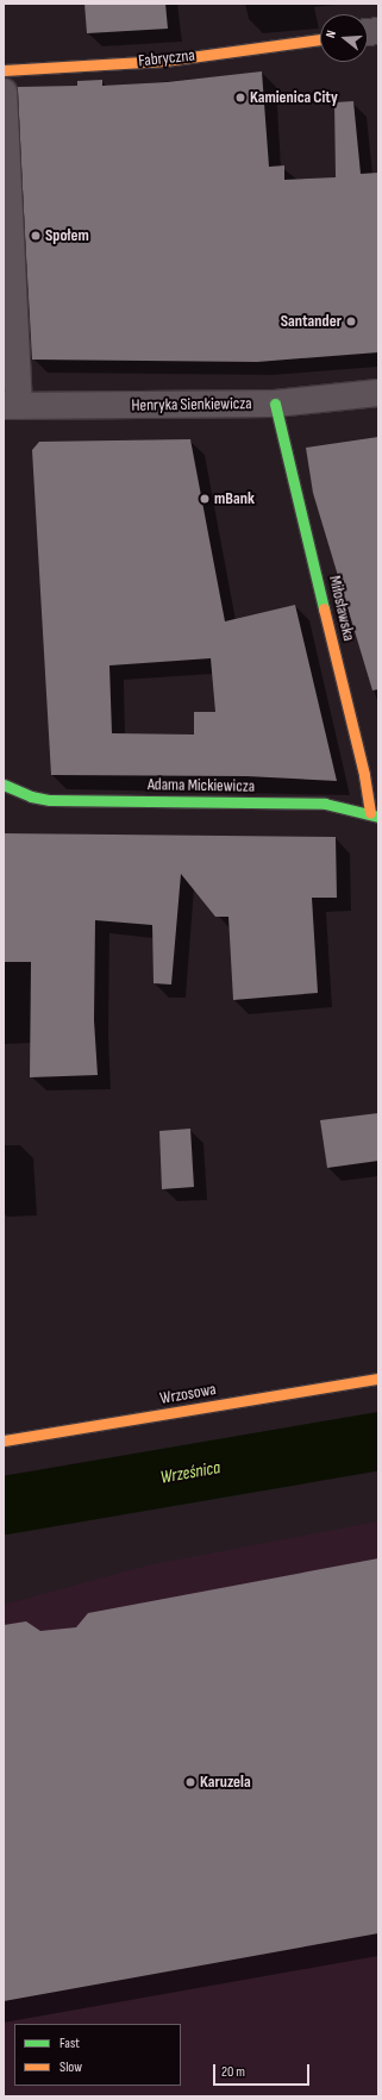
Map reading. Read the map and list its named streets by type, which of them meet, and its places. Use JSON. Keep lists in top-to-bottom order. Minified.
{"streets":{"street":["Fabryczna","Henryka Sienkiewicza","Miłosławska","Adama Mickiewicza","Wrzosowa"]},"crossings":[["Henryka Sienkiewicza","Miłosławska"],["Miłosławska","Adama Mickiewicza"]],"water":["Wrześnica"],"places":["Kamienica City","Społem","Santander","mBank","Karuzela"],"legend":["Fast","Slow"],"scale_bar":"20 m","north":"left"}
